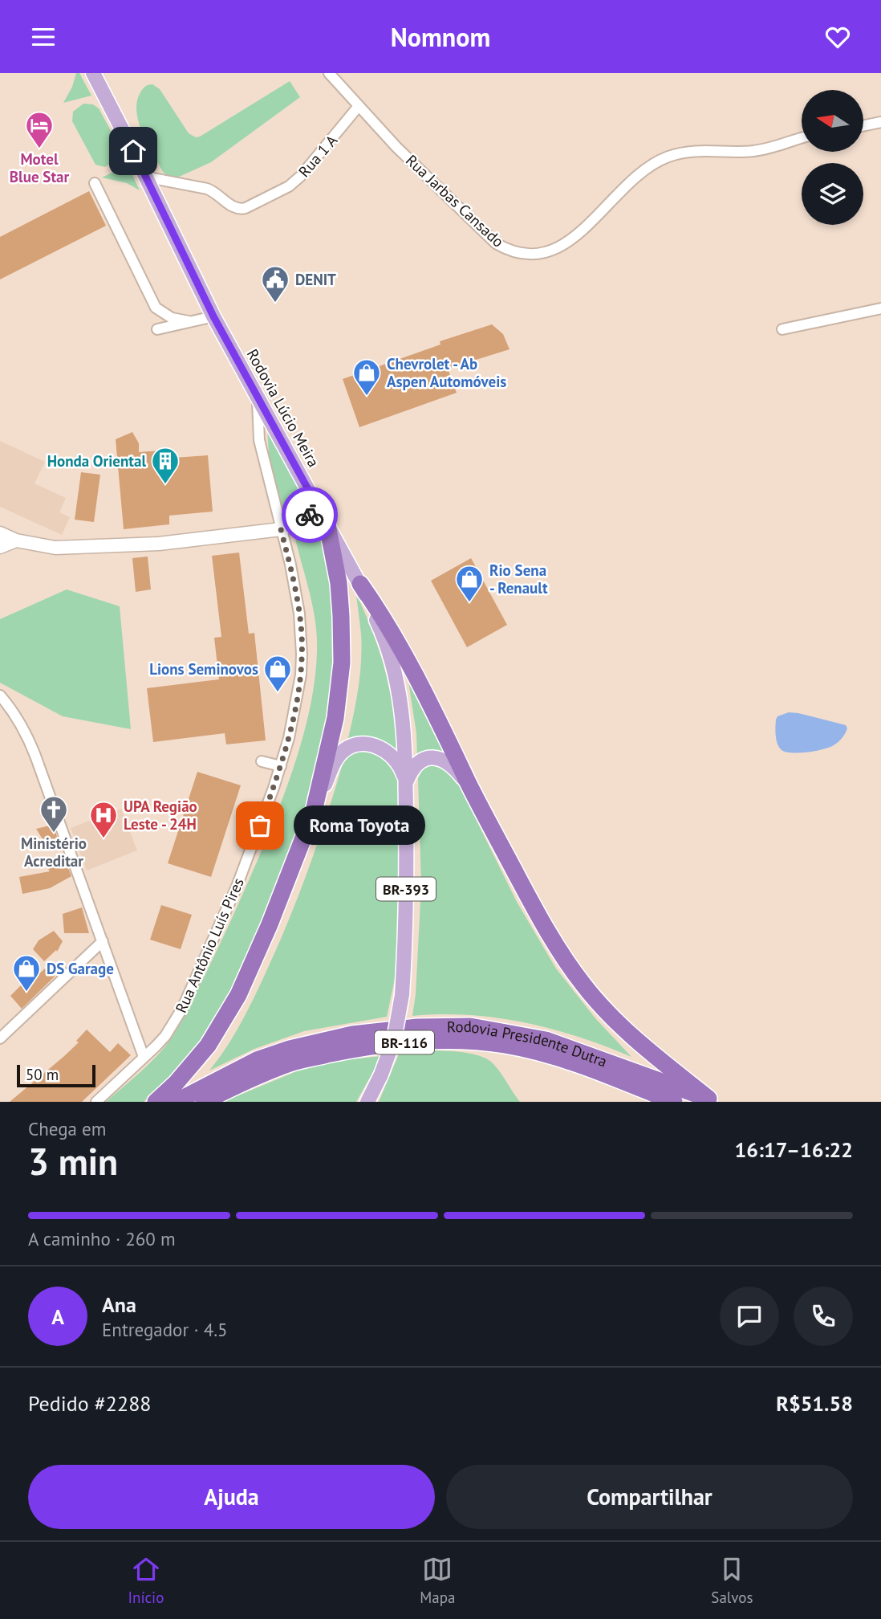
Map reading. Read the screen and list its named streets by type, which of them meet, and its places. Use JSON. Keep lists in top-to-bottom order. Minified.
{"streets":{"highway":["BR-116","Rodovia Presidente Dutra"],"main road":["Rodovia Lúcio Meira","BR-393"],"street":["Rua 1 A","Rua Jarbas Cansado","Rua Antônio Luís Pires"]},"crossings":[["Rua 1 A","Rua Jarbas Cansado"],["Rua 1 A","Rodovia Lúcio Meira"],["Rodovia Lúcio Meira","Rua Antônio Luís Pires"]],"places":{"hotel":["Motel Blue Star"],"public building":["DENIT"],"shop":["Chevrolet - Ab Aspen Automóveis","Rio Sena - Renault","Lions Seminovos","DS Garage"],"building":["Honda Oriental"],"other":["Roma Toyota"],"church":["Ministério Acreditar"],"hospital":["UPA Região Leste - 24H"]},"scale_bar":"50 m","north":"left","page":{"header":"Nomnom","bubble":"Roma Toyota","scale":"50 m","heading":["3 min","Chega em","16:17–16:22"],"panel":["Ana","Entregador · 4.5","Pedido #2288","R$51.58"],"bar":"A caminho · 260 m","round":"A","buttons":["Ajuda","Compartilhar"],"tabs":["Início","Mapa","Salvos"]}}
